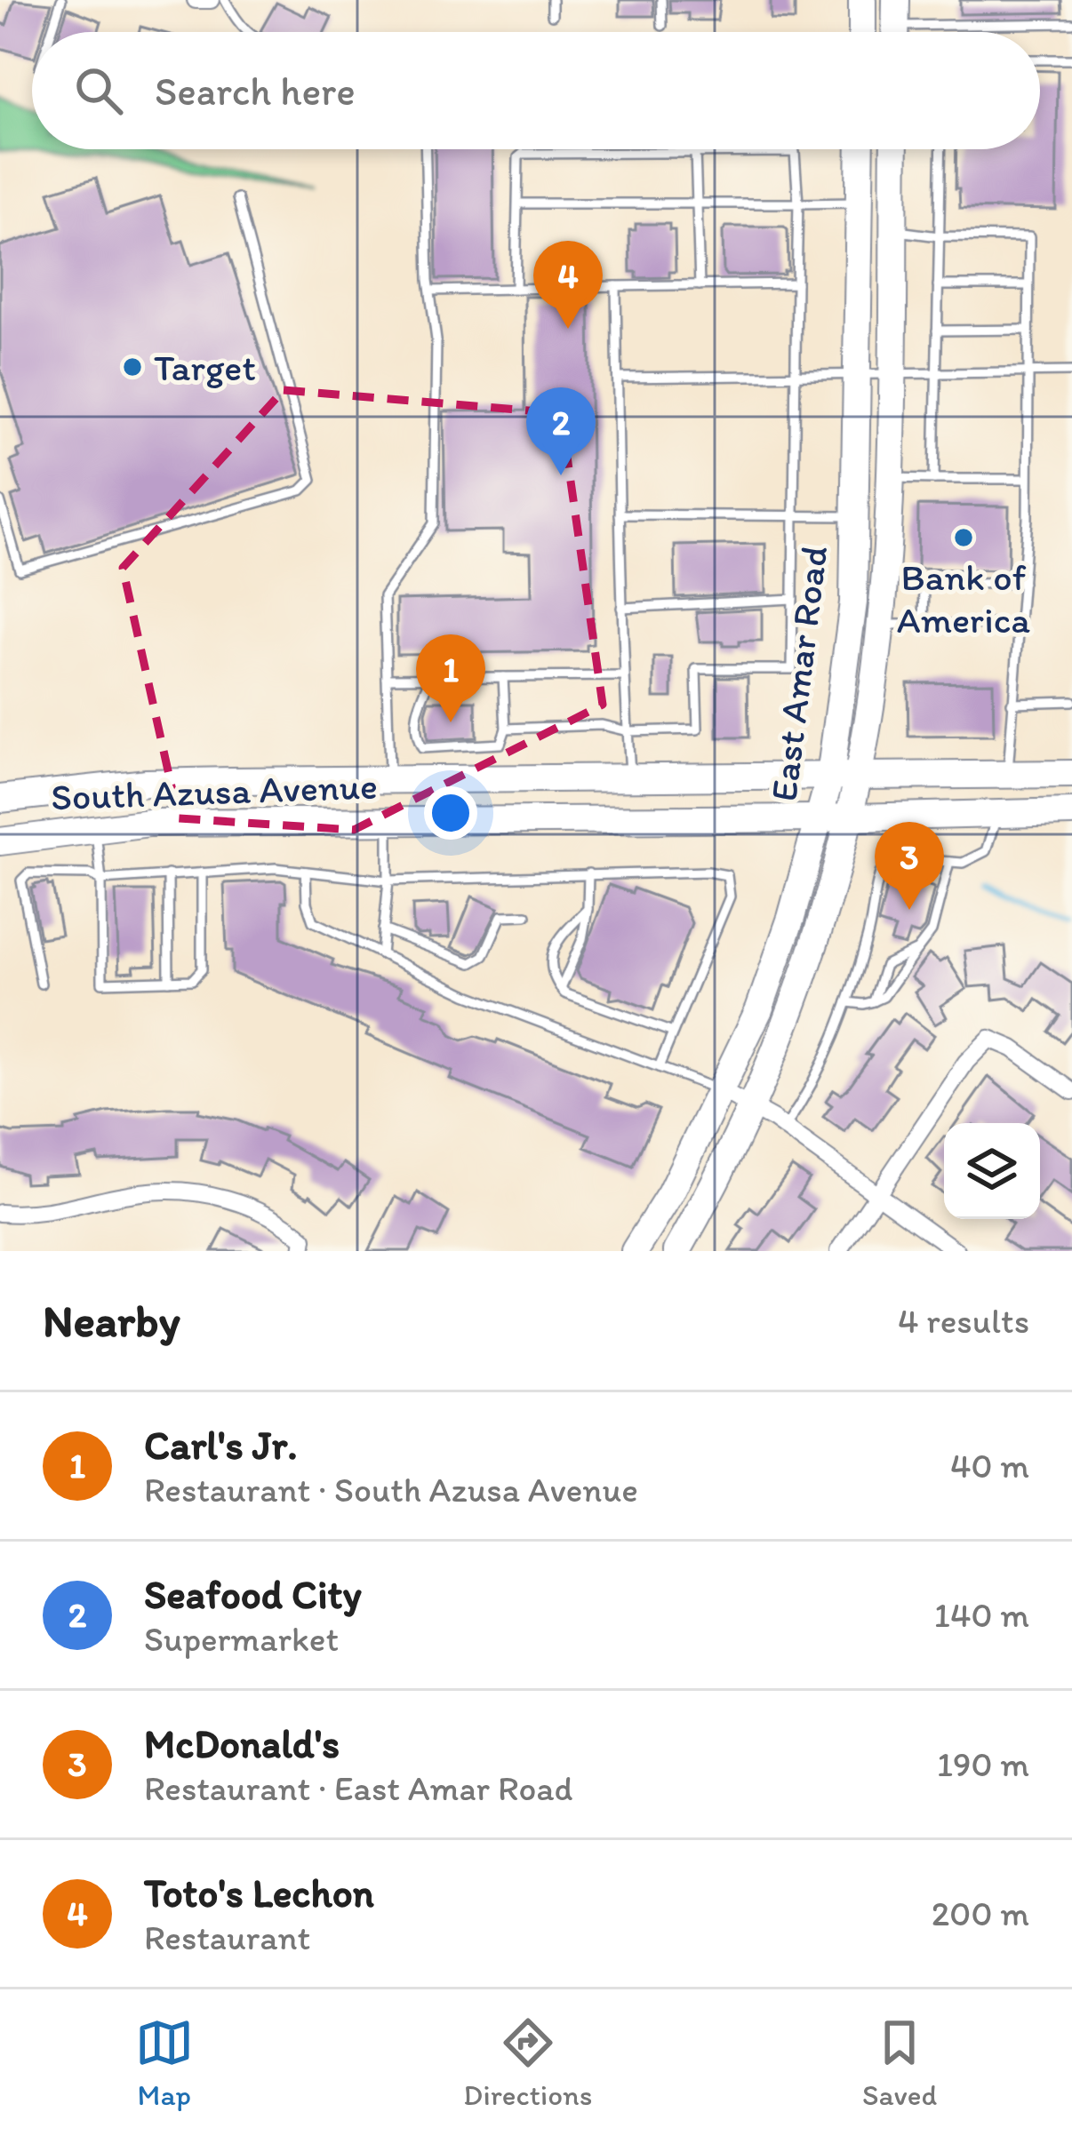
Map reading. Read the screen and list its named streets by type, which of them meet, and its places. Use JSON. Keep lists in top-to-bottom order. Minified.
{"streets":{"main road":["East Amar Road","South Azusa Avenue"]},"crossings":[["East Amar Road","South Azusa Avenue"]],"places":["Target","Bank of America"],"page":{"search":"Search here","pins":["4","2","1","3"],"heading":["Nearby","4 results"],"list":[{"mark":"1","name":"Carl's Jr.","note":"Restaurant · South Azusa Avenue","value":"40 m"},{"mark":"2","name":"Seafood City","note":"Supermarket","value":"140 m"},{"mark":"3","name":"McDonald's","note":"Restaurant · East Amar Road","value":"190 m"},{"mark":"4","name":"Toto's Lechon","note":"Restaurant","value":"200 m"}],"nav":["Map","Directions","Saved"]}}
